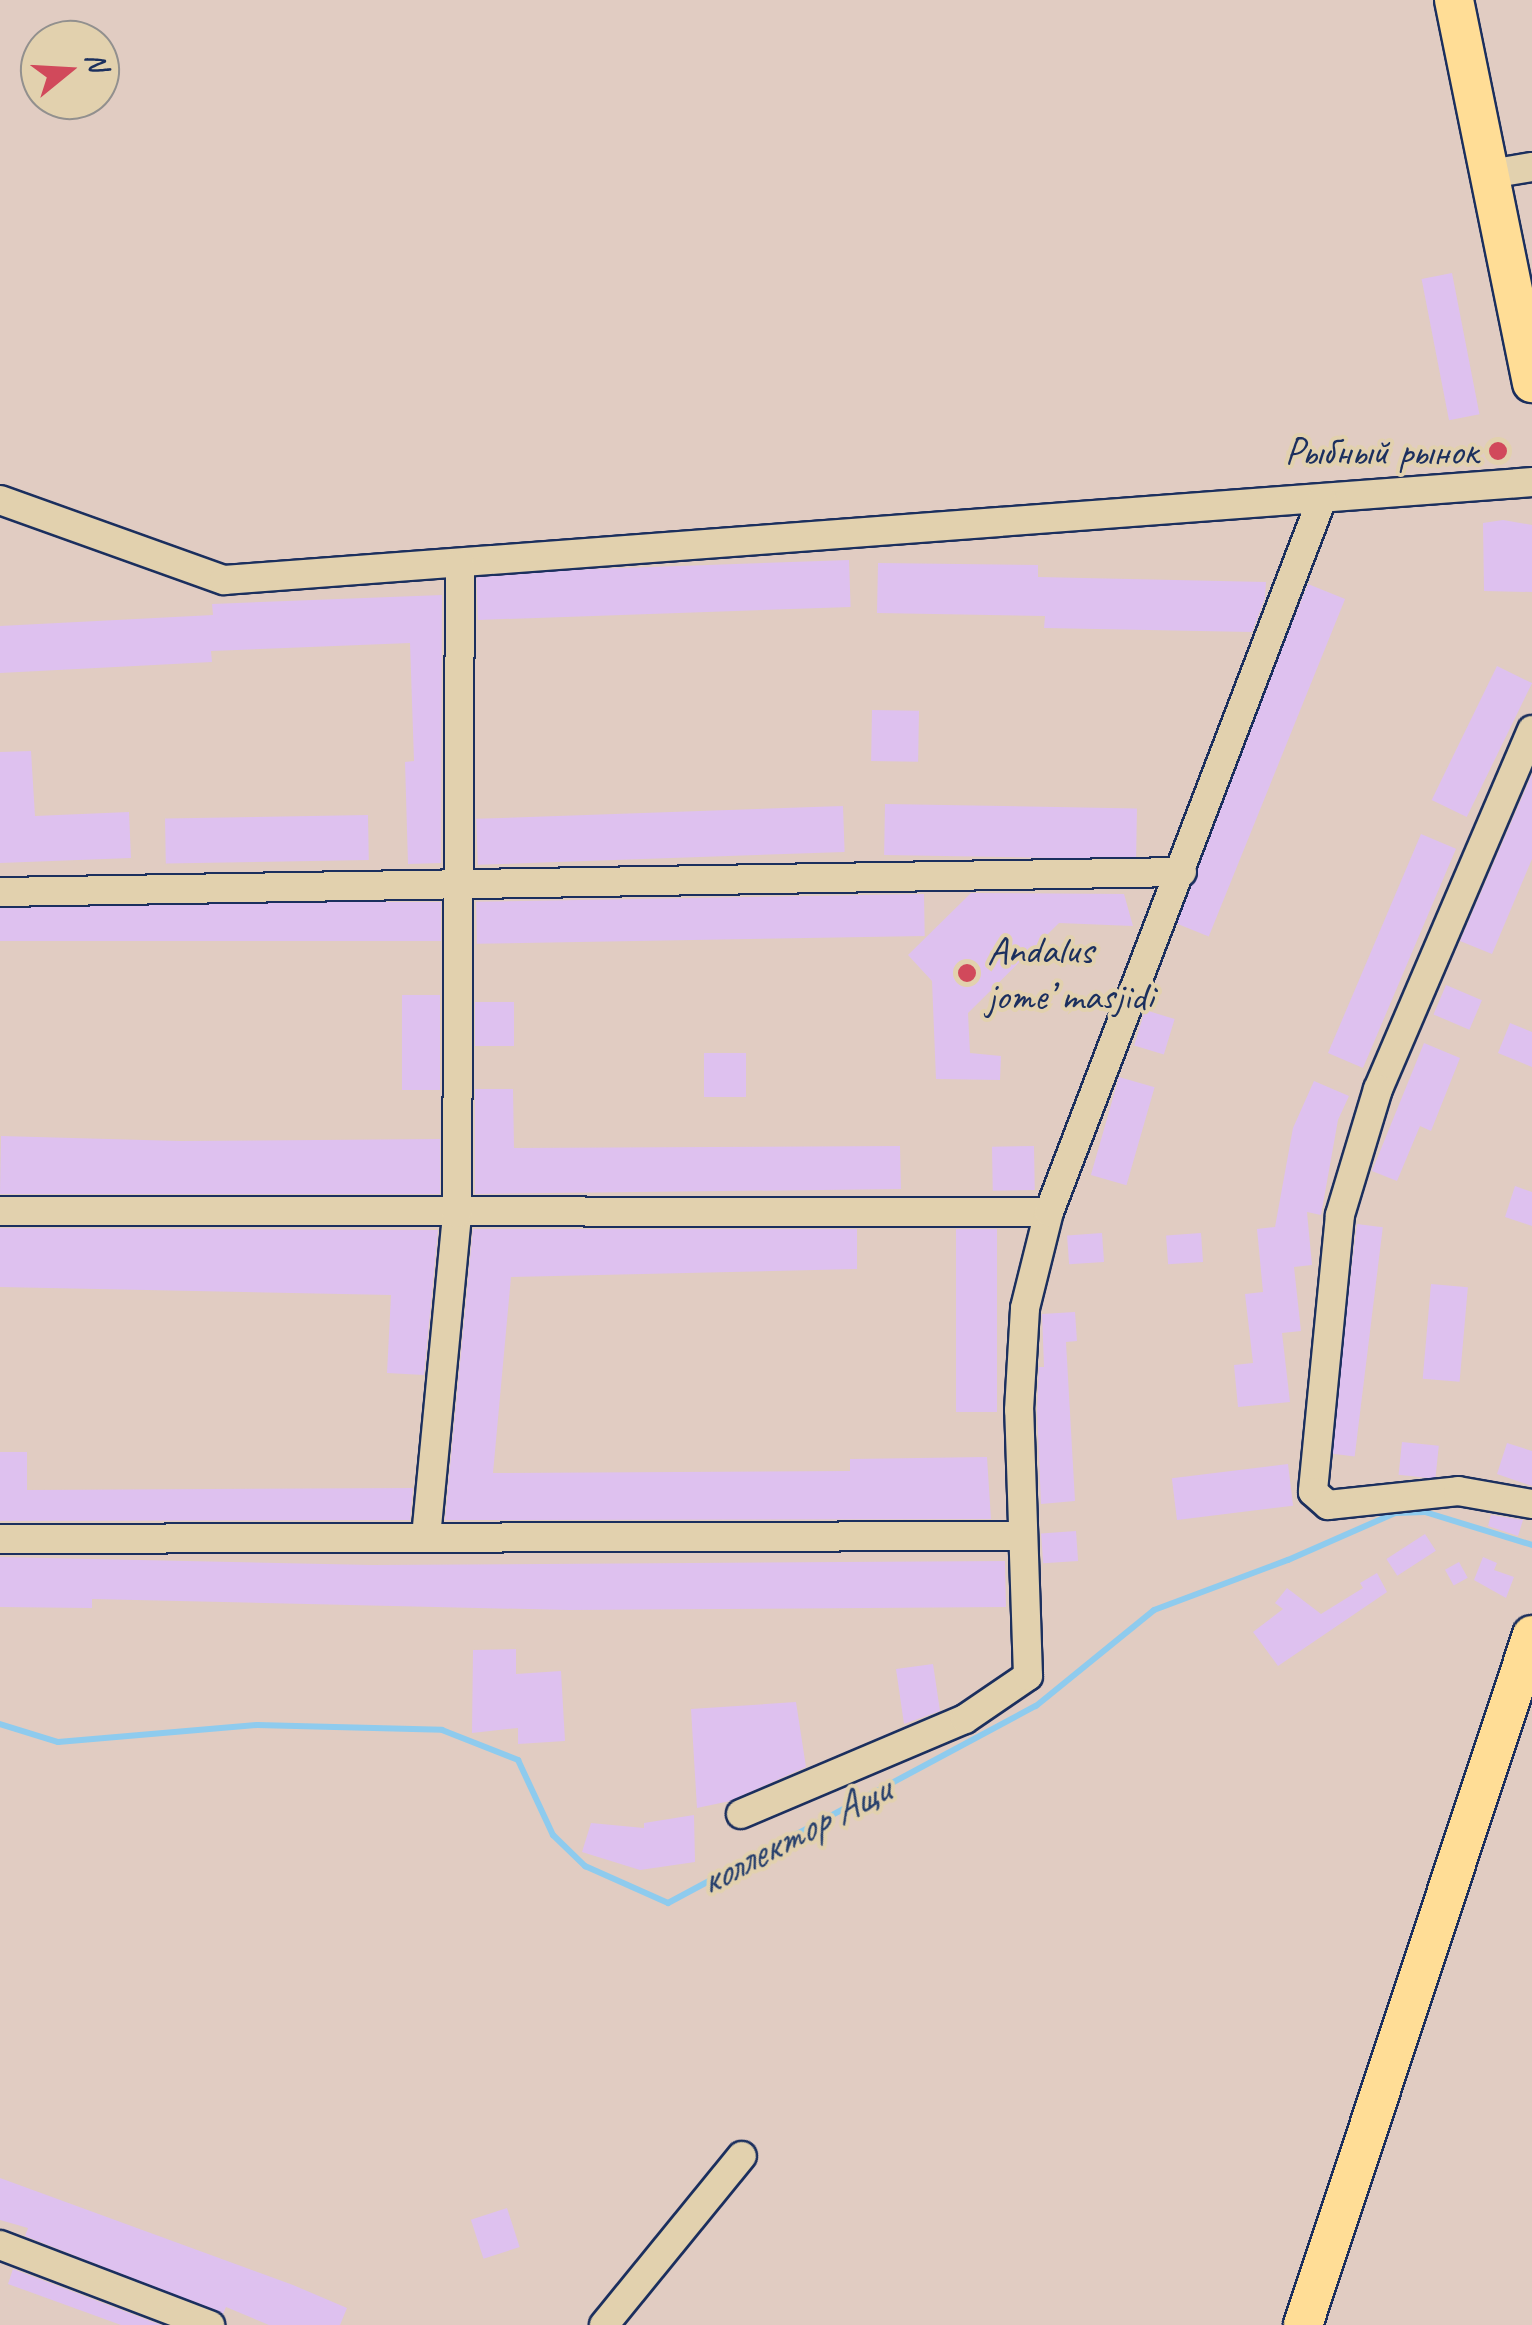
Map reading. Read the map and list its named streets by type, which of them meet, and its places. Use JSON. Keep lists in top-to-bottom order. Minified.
{"water":["коллектор Ащи"],"places":["Рыбный рынок","Andalus jome’ masjidi"],"north":"right"}
